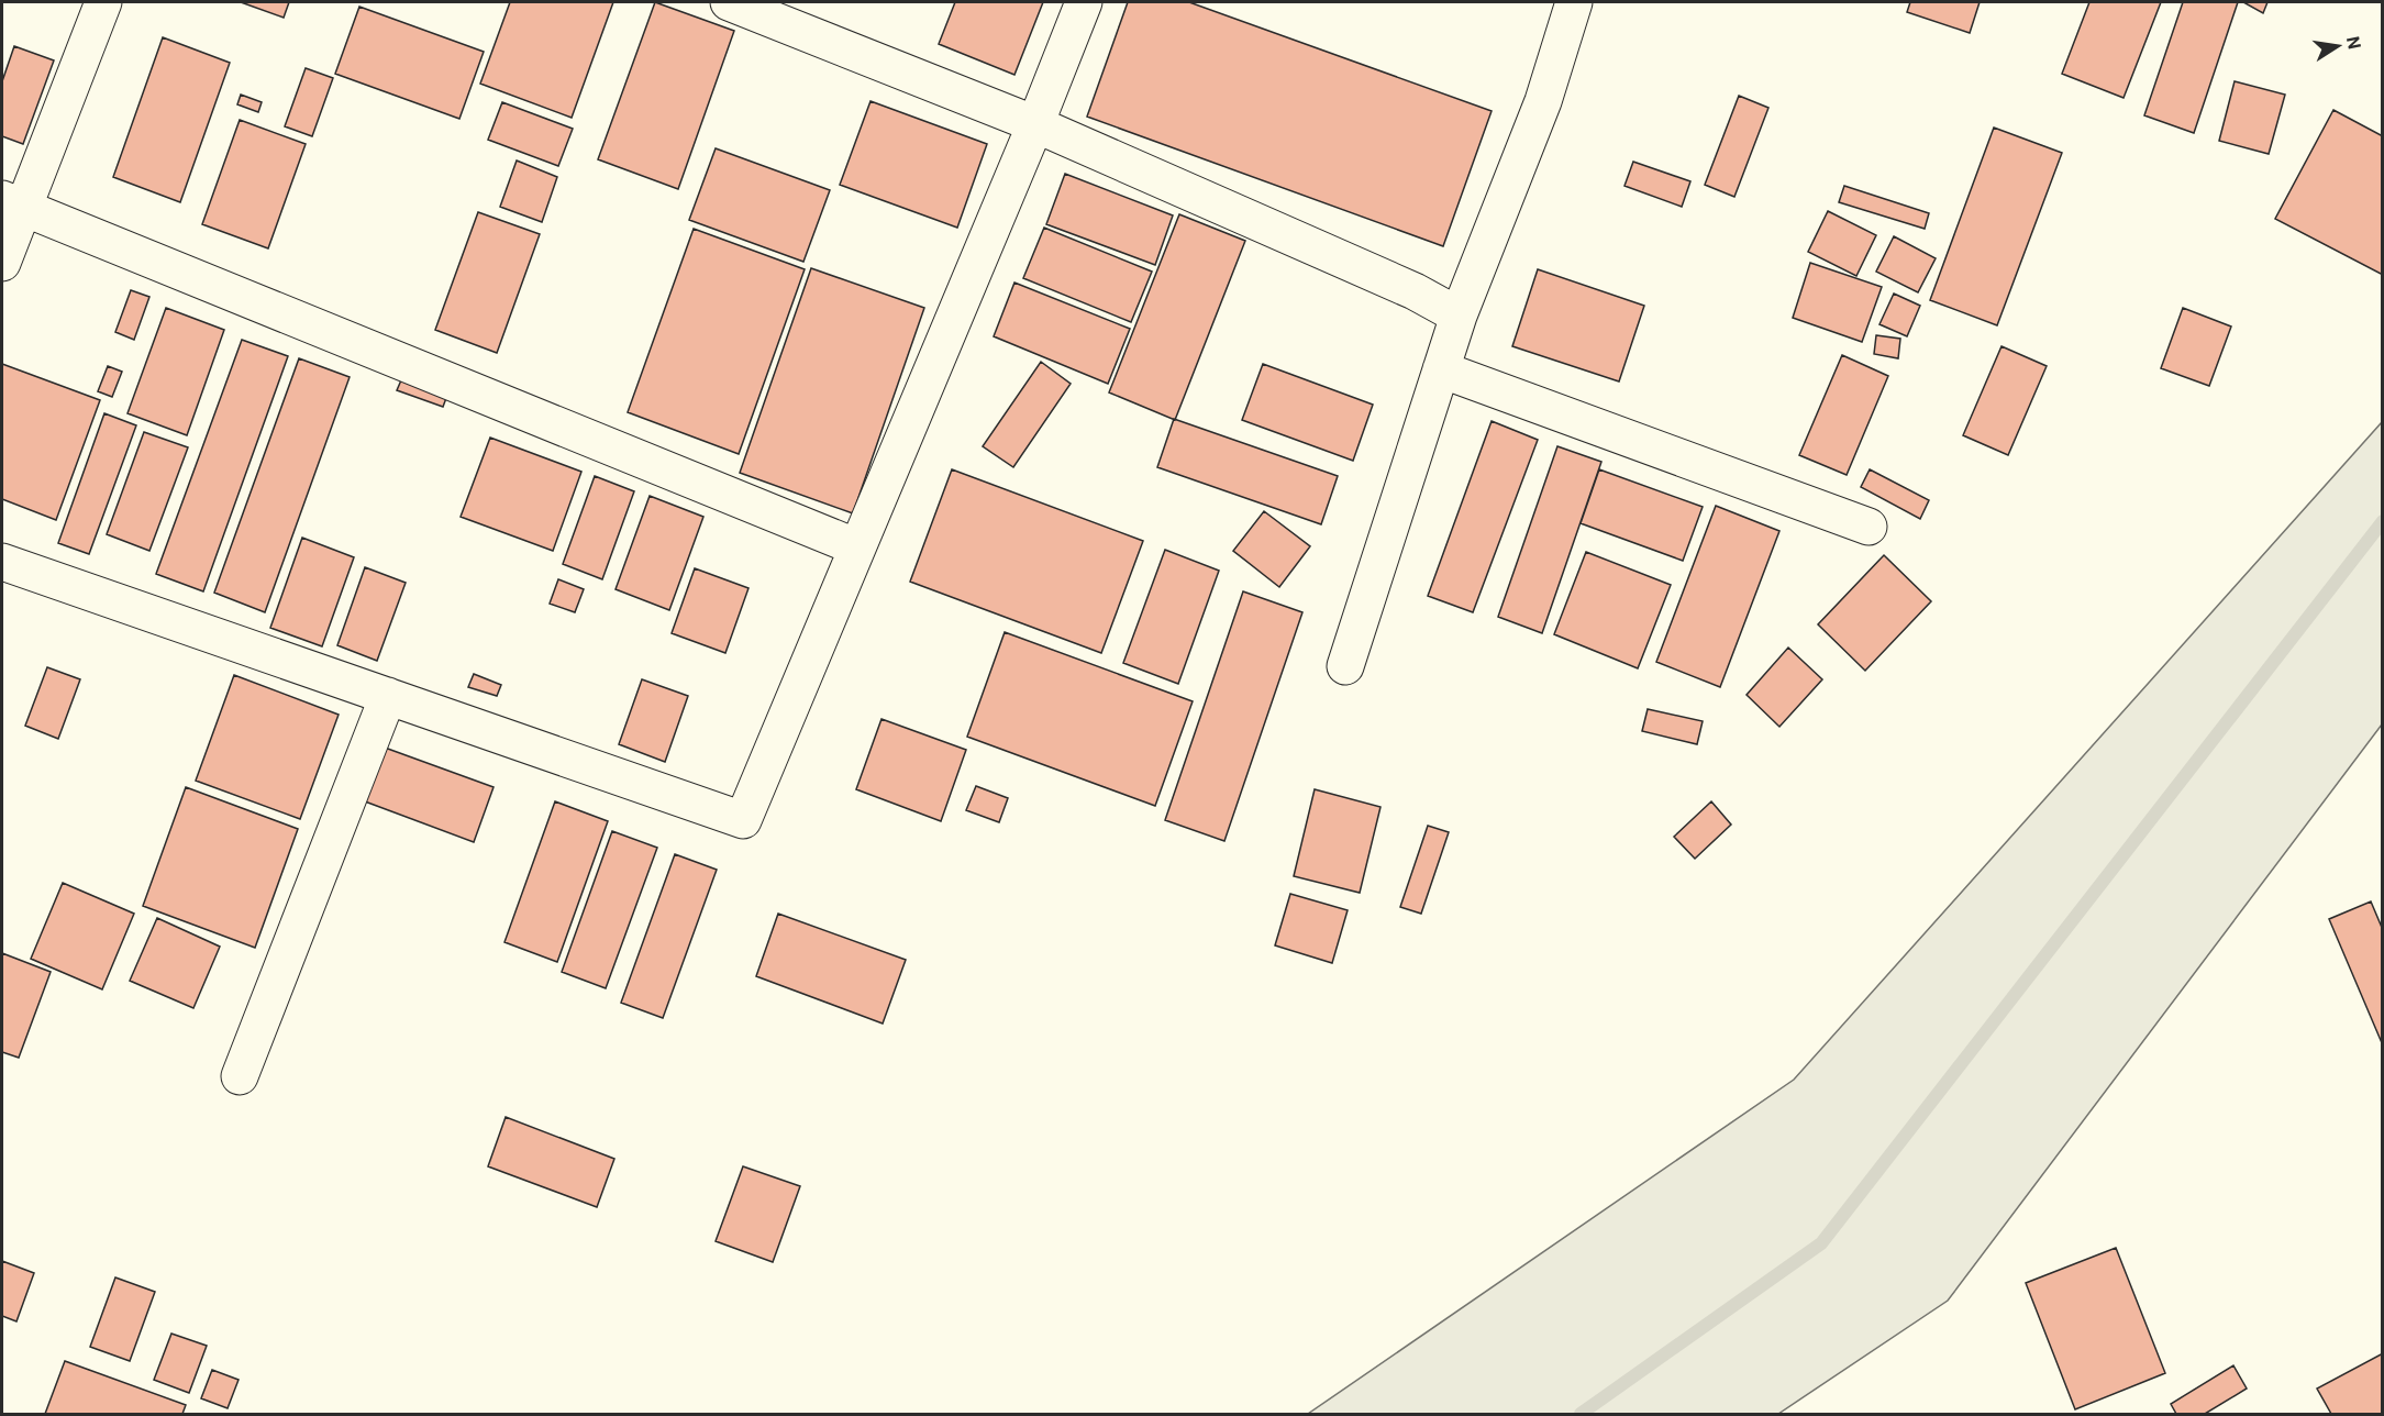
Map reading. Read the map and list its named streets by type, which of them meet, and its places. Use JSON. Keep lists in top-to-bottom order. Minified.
{"north":"right"}
